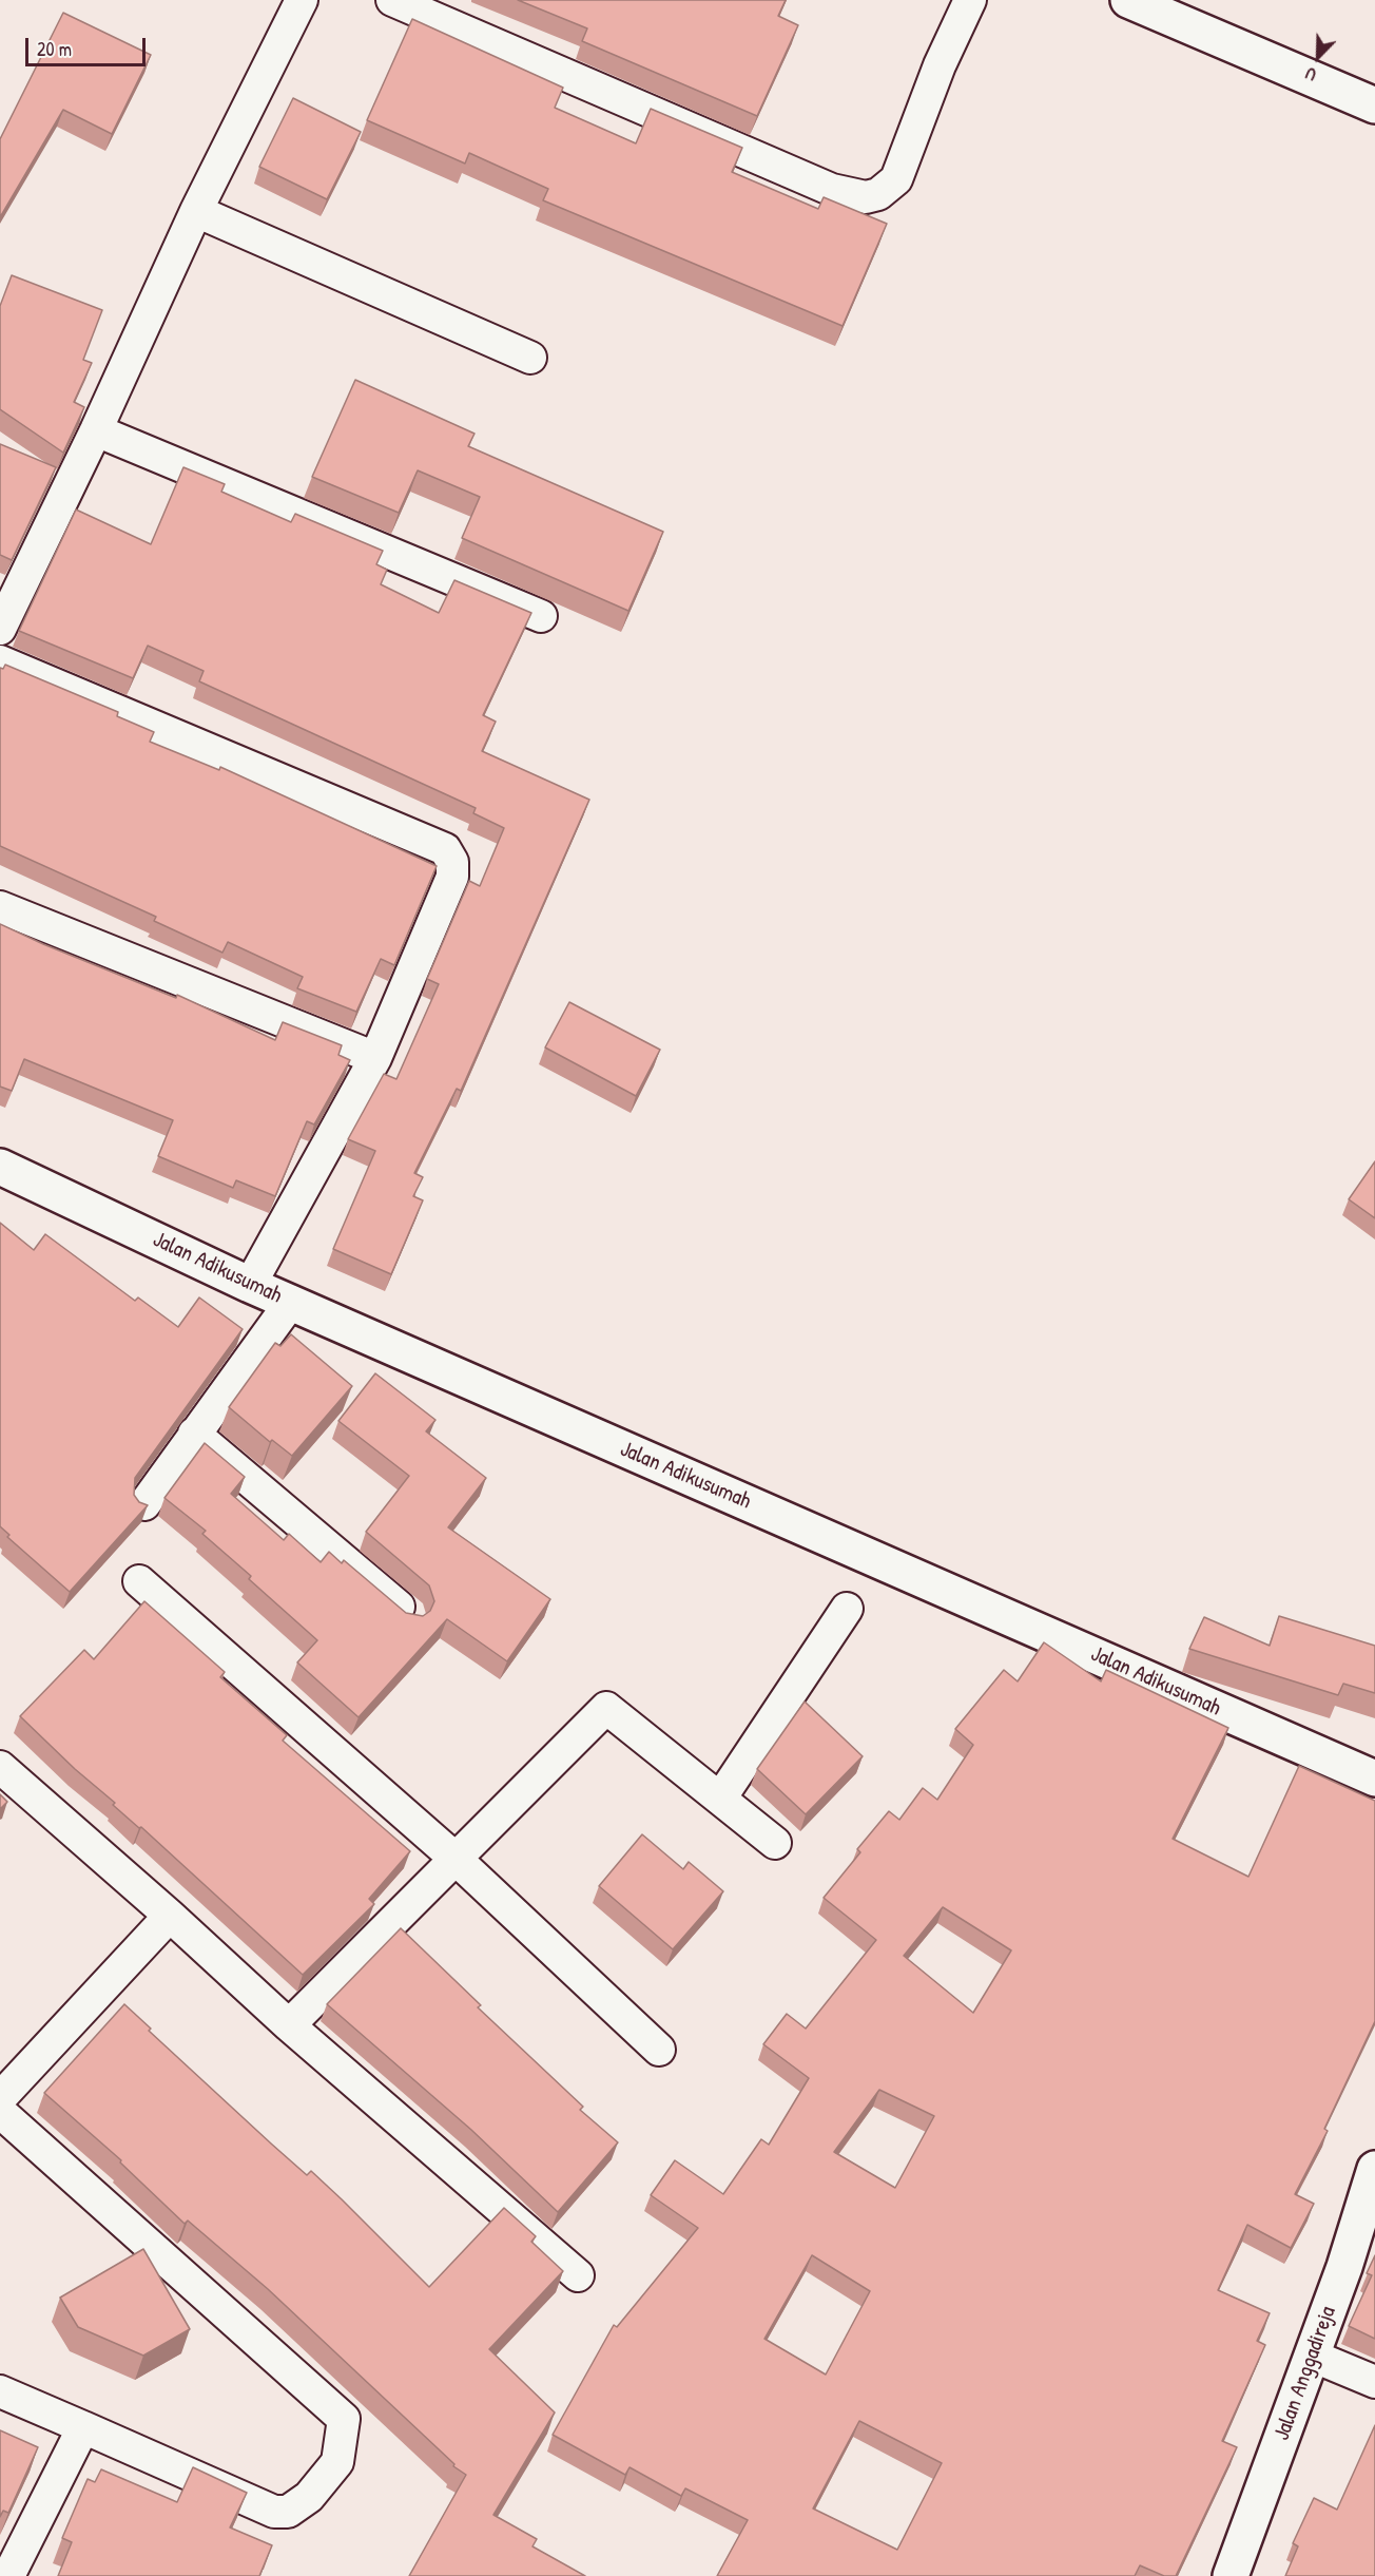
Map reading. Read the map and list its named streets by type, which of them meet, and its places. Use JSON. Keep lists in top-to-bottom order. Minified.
{"streets":{"main road":["Jalan Adikusumah","Jalan Anggadireja"]},"scale_bar":"20 m","north":"bottom left"}
